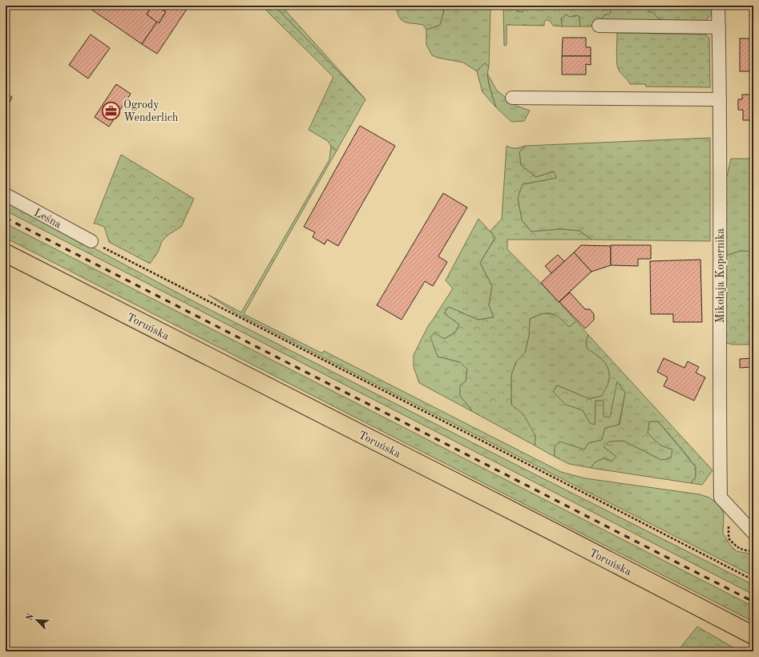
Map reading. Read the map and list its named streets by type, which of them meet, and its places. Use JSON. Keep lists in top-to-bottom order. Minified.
{"streets":{"main road":["Toruńska"],"street":["Leśna","Mikołaja Kopernika"]},"places":{"office":["Ogrody Wenderlich"]},"north":"top left"}
